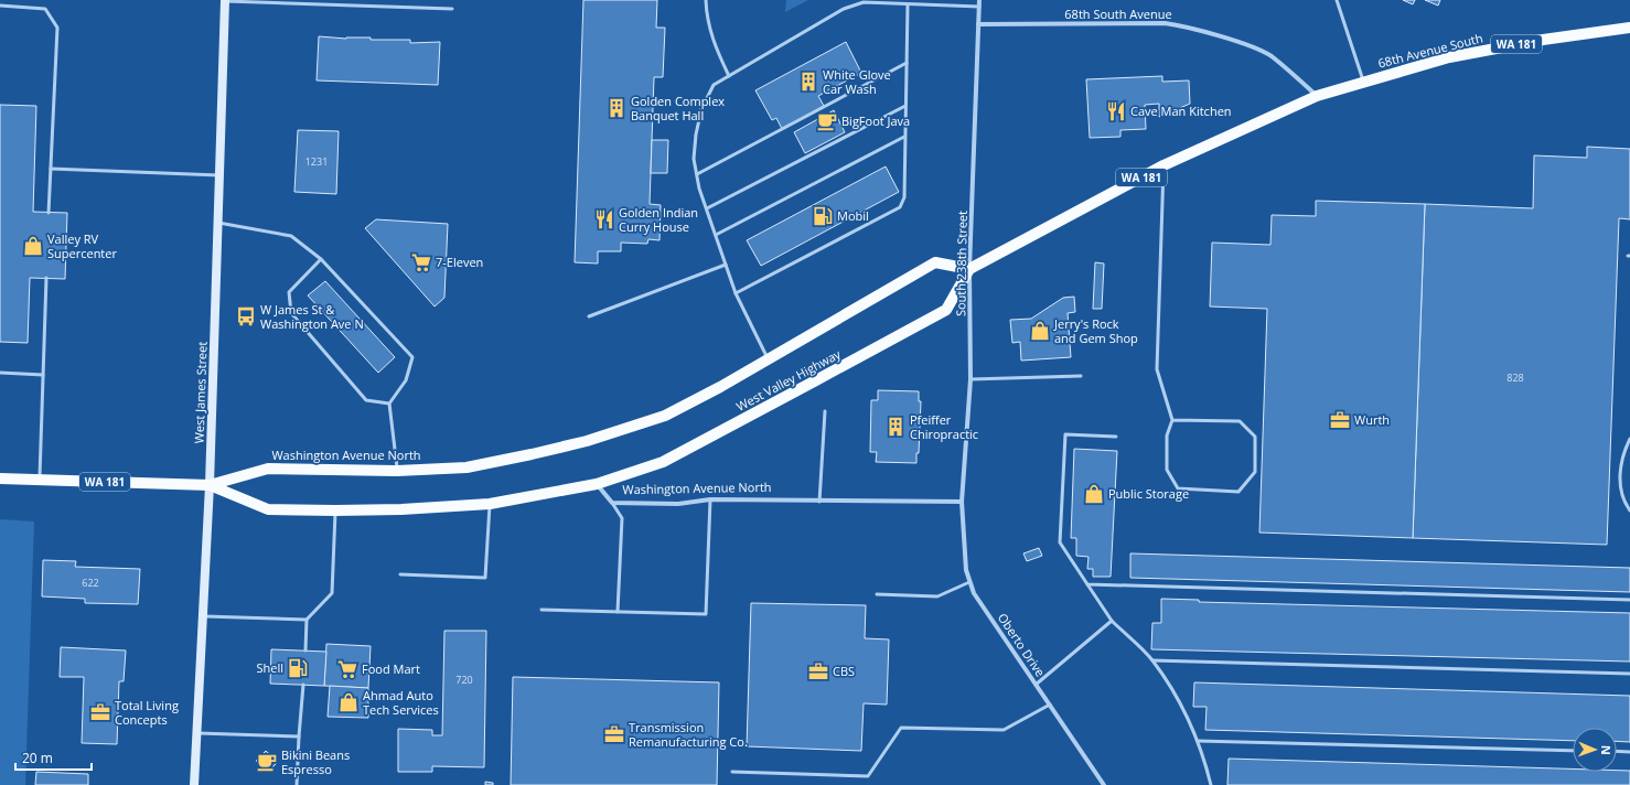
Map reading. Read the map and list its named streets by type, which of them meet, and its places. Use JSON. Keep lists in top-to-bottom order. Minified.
{"streets":{"main road":["WA 181","68th Avenue South","West Valley Highway","Washington Avenue North"],"street":["68th South Avenue","South 238th Street","West James Street","Oberto Drive"]},"crossings":[["68th South Avenue","WA 181"],["68th South Avenue","68th Avenue South"],["68th South Avenue","South 238th Street"],["WA 181","68th Avenue South"],["WA 181","South 238th Street"],["WA 181","West Valley Highway"],["South 238th Street","West Valley Highway"],["South 238th Street","Washington Avenue North"],["South 238th Street","Oberto Drive"],["West Valley Highway","Washington Avenue North"],["West James Street","Washington Avenue North"],["Washington Avenue North","Oberto Drive"]],"places":{"building":["White Glove Car Wash","Golden Complex Banquet Hall","Pfeiffer Chiropractic"],"restaurant":["Cave Man Kitchen","Golden Indian Curry House"],"cafe":["BigFoot Java","Bikini Beans Espresso"],"fuel station":["Mobil","Shell"],"shop":["Valley RV Supercenter","Jerry's Rock and Gem Shop","Public Storage","Ahmad Auto Tech Services"],"supermarket":["7-Eleven","Food Mart"],"bus stop":["W James St & Washington Ave N"],"office":["Wurth","CBS","Total Living Concepts","Transmission Remanufacturing Co."]},"house_numbers":["1231","828","622","720"],"scale_bar":"20 m","north":"right"}
